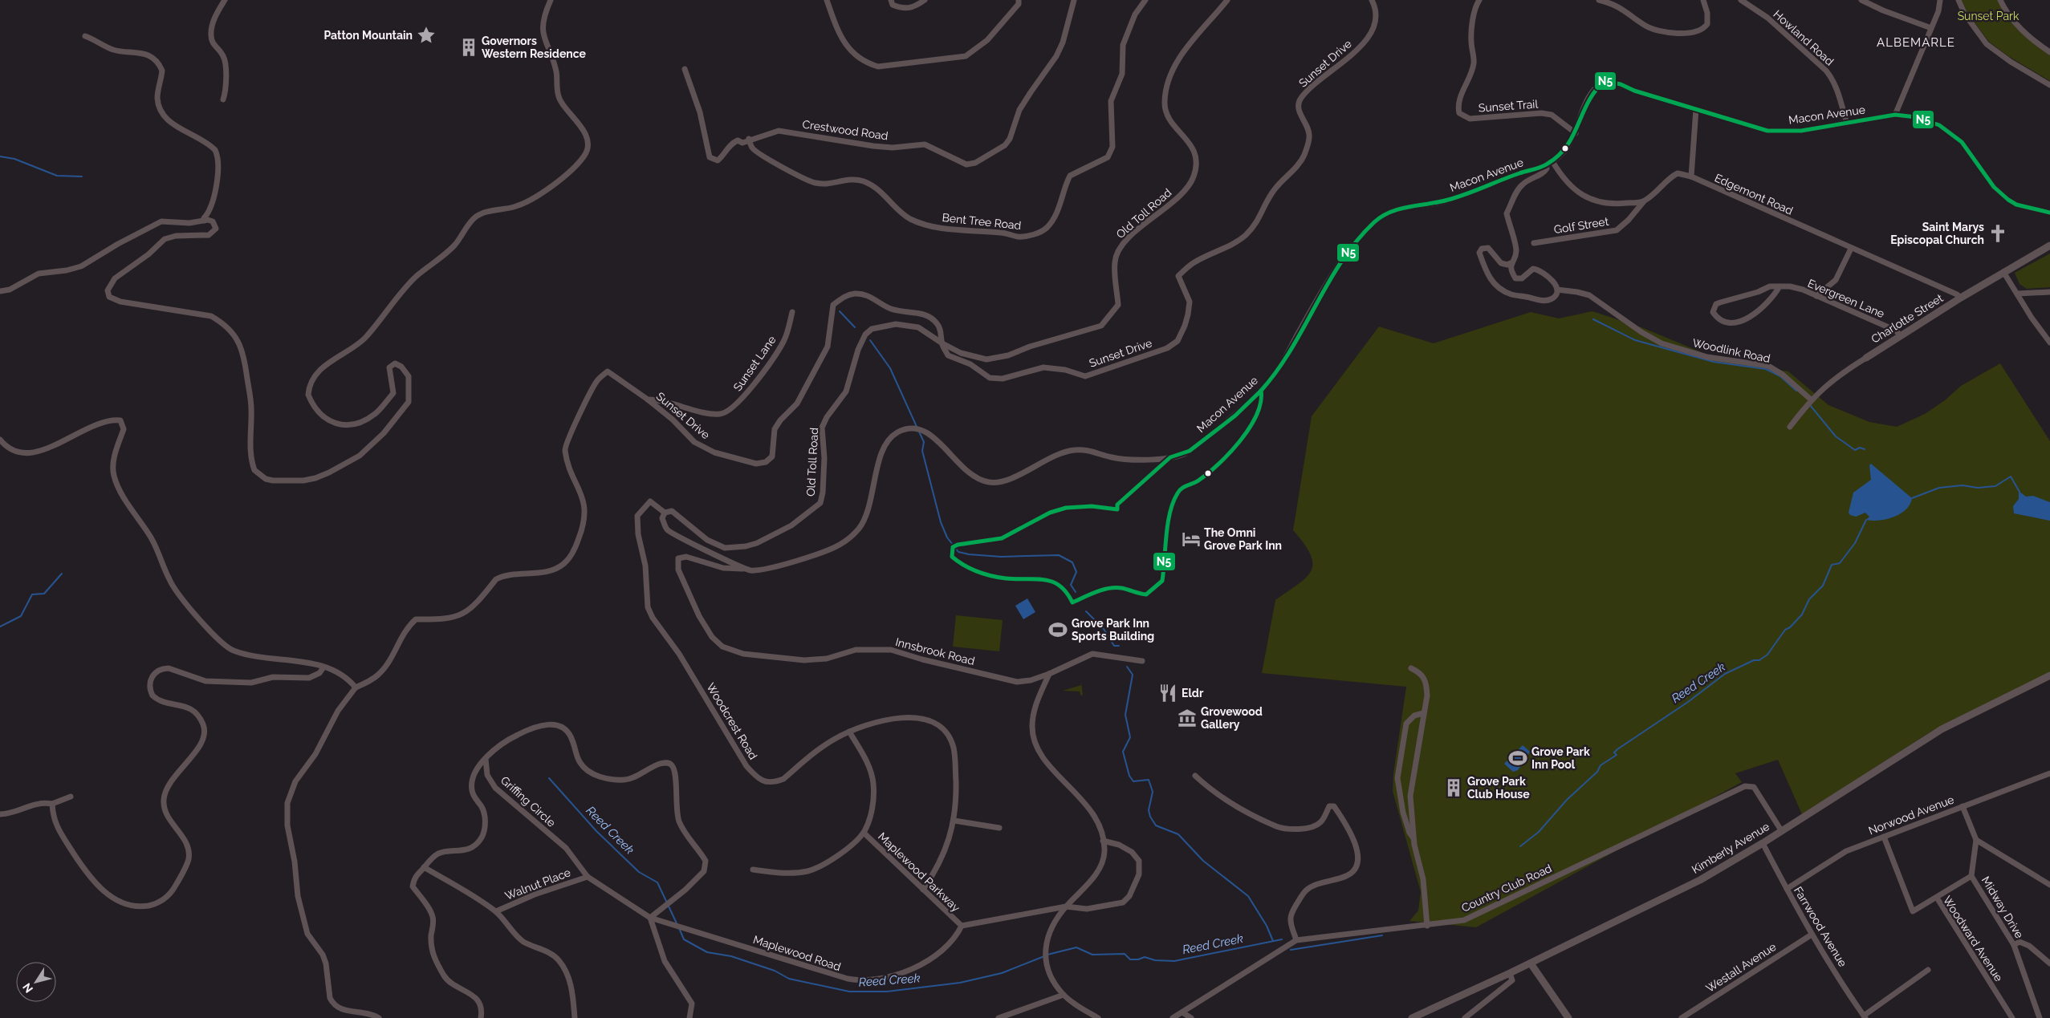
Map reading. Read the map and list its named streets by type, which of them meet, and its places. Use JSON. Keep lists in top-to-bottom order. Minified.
{"streets":{"street":["Howland Road","Sunset Drive","Sunset Trail","Macon Avenue","Crestwood Road","Edgemont Road","Old Toll Road","Bent Tree Road","Golf Street","Evergreen Lane","Charlotte Street","Woodlink Road","Sunset Lane","Innsbrook Road","Woodcrest Road","Griffing Circle","Norwood Avenue","Kimberly Avenue","Maplewood Parkway","Walnut Place","Country Club Road","Midway Drive","Farrwood Avenue","Woodward Avenue","Maplewood Road","Westall Avenue"]},"crossings":[["Howland Road","Macon Avenue"],["Sunset Drive","Old Toll Road"],["Sunset Drive","Sunset Lane"],["Sunset Trail","Macon Avenue"],["Macon Avenue","Innsbrook Road"],["Crestwood Road","Bent Tree Road"],["Edgemont Road","Golf Street"],["Edgemont Road","Charlotte Street"],["Old Toll Road","Woodcrest Road"],["Evergreen Lane","Charlotte Street"],["Charlotte Street","Woodlink Road"],["Woodcrest Road","Maplewood Parkway"],["Griffing Circle","Walnut Place"],["Griffing Circle","Maplewood Road"],["Norwood Avenue","Farrwood Avenue"],["Norwood Avenue","Woodward Avenue"],["Kimberly Avenue","Country Club Road"],["Kimberly Avenue","Farrwood Avenue"],["Maplewood Parkway","Maplewood Road"],["Farrwood Avenue","Westall Avenue"]],"districts":["ALBEMARLE"],"water":["Reed Creek"],"parks":["Sunset Park"],"places":{"place":["Patton Mountain"],"building":["Governors Western Residence","Grove Park Club House"],"church":["Saint Marys Episcopal Church"],"hotel":["The Omni Grove Park Inn"],"sports":["Grove Park Inn Sports Building","Grove Park Inn Pool"],"restaurant":["Eldr"],"museum":["Grovewood Gallery"]},"lines":["transit line N5"],"north":"bottom left"}
